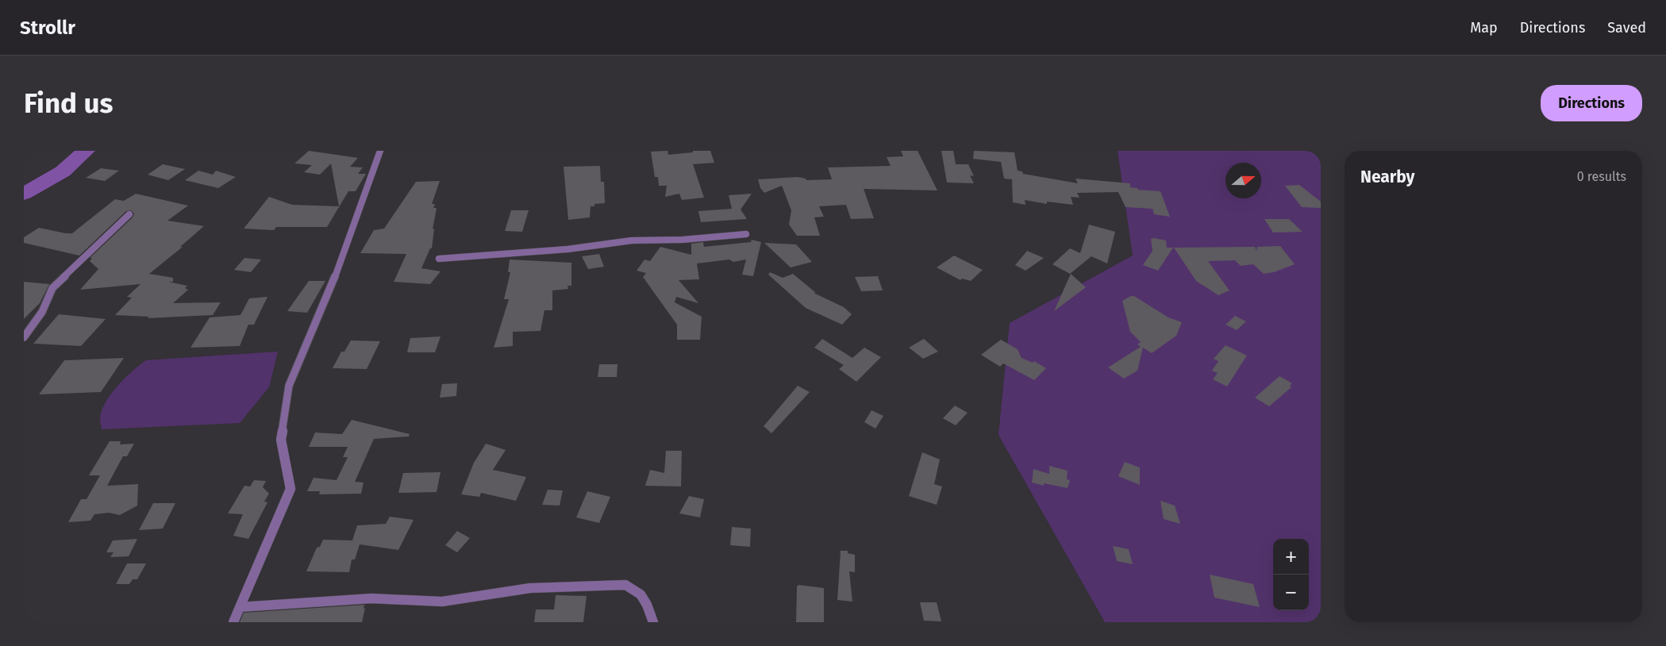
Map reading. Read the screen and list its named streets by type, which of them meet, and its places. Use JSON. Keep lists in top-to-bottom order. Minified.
{"north":"right","page":{"header":"Strollr","nav":["Map","Directions","Saved"],"buttons":"Directions","title":"Find us","heading":["Nearby","0 results"],"map_buttons":["+","−"]}}
